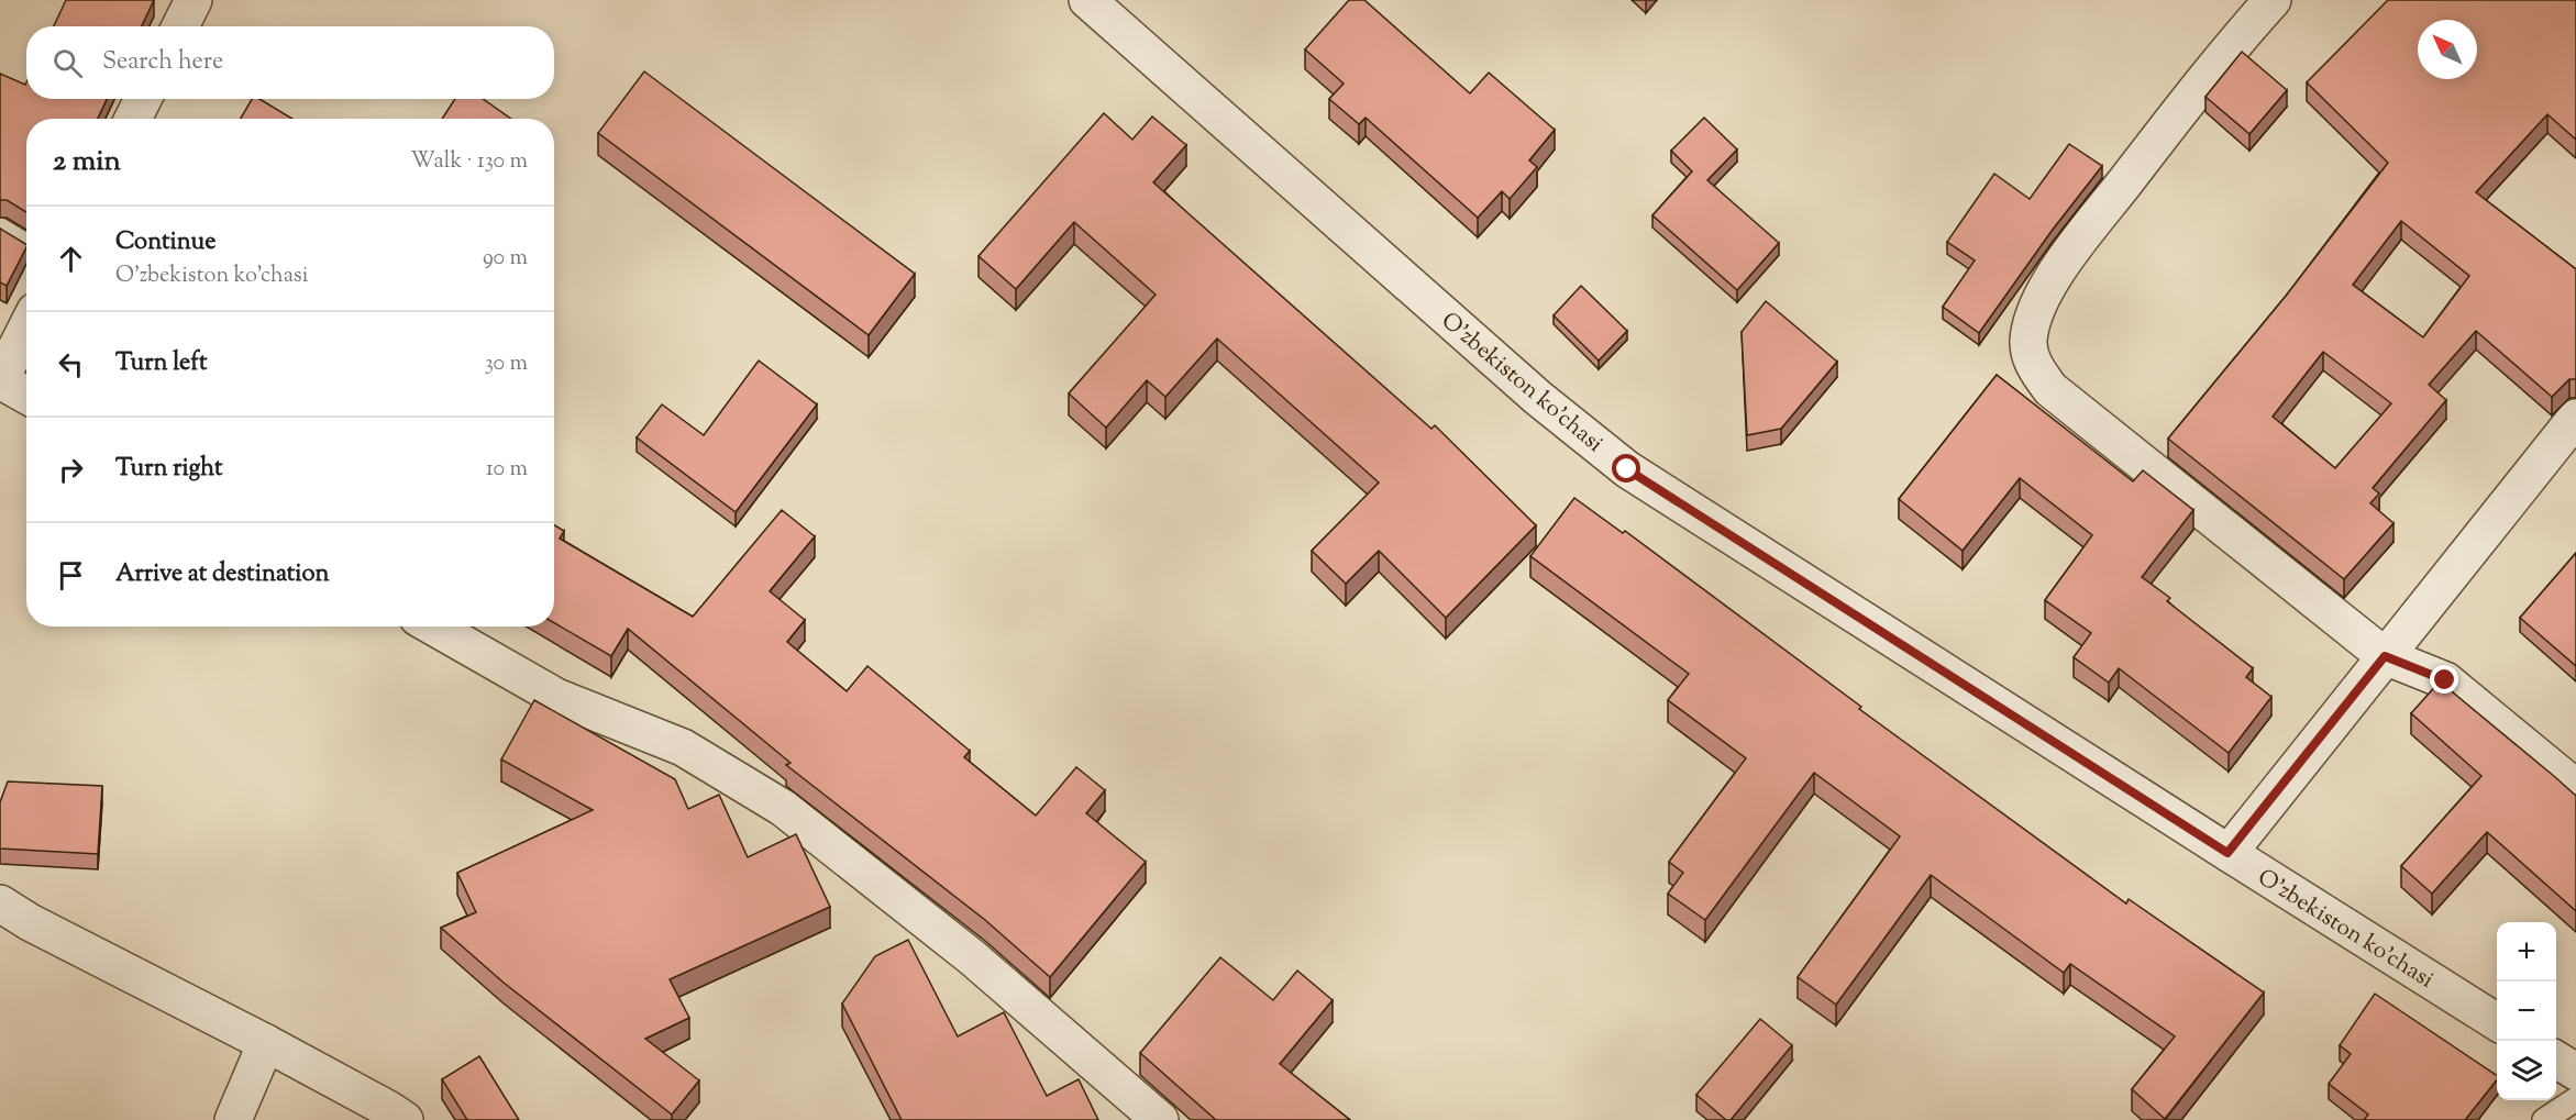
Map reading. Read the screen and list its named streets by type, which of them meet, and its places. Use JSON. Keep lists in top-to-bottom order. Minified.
{"streets":{"street":["O'zbekiston ko'chasi"]},"north":"top left","page":{"search":"Search here","heading":["2 min","Walk · 130 m"],"list":[["Continue","O'zbekiston ko'chasi","90 m"],["Turn left","30 m"],["Turn right","10 m"],"Arrive at destination"],"map_buttons":["+","−"]}}
